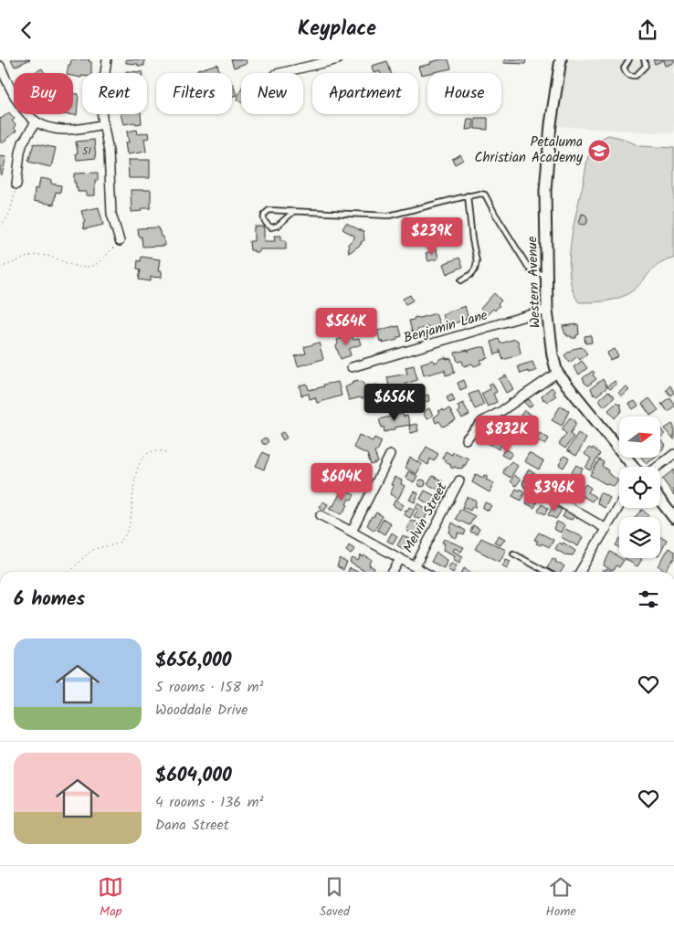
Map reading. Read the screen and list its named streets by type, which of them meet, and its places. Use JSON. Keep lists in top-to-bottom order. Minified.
{"streets":{"street":["Western Avenue","Benjamin Lane","Melvin Street"]},"crossings":[["Western Avenue","Benjamin Lane"]],"places":{"school or university":["Petaluma Christian Academy"]},"house_numbers":["51"],"north":"right","page":{"header":"Keyplace","chip":["Buy","Rent","Filters","New","Apartment","House"],"price":["$239K","$564K","$656K","$832K","$604K","$396K"],"heading":"6 homes","list":[{"name":"$656,000","note":"5 rooms · 158 m² · Wooddale Drive"},{"name":"$604,000","note":"4 rooms · 136 m² · Dana Street"}],"tabs":["Map","Saved","Home"]}}
